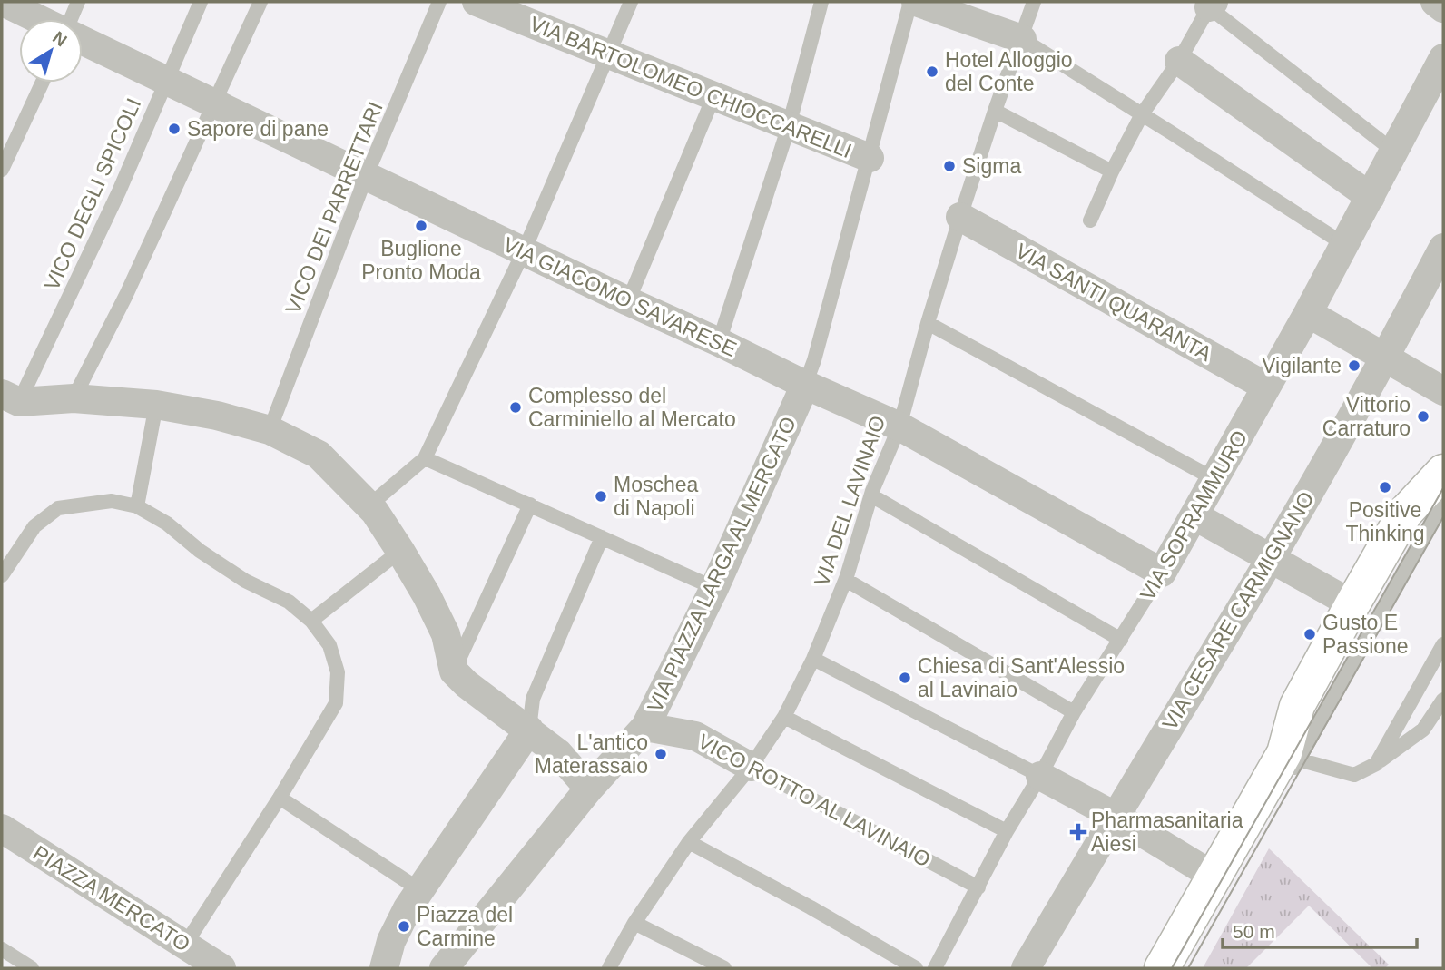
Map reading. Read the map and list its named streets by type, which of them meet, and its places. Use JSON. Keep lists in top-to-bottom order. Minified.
{"streets":{"street":["VIA BARTOLOMEO CHIOCCARELLI","VIA GIACOMO SAVARESE","VIA SANTI QUARANTA","VIA SOPRAMMURO","VIA PIAZZA LARGA AL MERCATO","VIA CESARE CARMIGNANO","VICO ROTTO AL LAVINAIO","PIAZZA MERCATO"],"lane":["VICO DEGLI SPICOLI","VICO DEI PARRETTARI","VIA DEL LAVINAIO"]},"crossings":[["VICO DEGLI SPICOLI","VIA GIACOMO SAVARESE"],["VICO DEI PARRETTARI","VIA GIACOMO SAVARESE"],["VIA GIACOMO SAVARESE","VIA DEL LAVINAIO"],["VIA GIACOMO SAVARESE","VIA SOPRAMMURO"],["VIA GIACOMO SAVARESE","VIA PIAZZA LARGA AL MERCATO"],["VIA SANTI QUARANTA","VIA DEL LAVINAIO"],["VIA SANTI QUARANTA","VIA SOPRAMMURO"],["VIA DEL LAVINAIO","VICO ROTTO AL LAVINAIO"],["VIA SOPRAMMURO","VICO ROTTO AL LAVINAIO"],["VIA PIAZZA LARGA AL MERCATO","VICO ROTTO AL LAVINAIO"]],"places":{"other":["Hotel Alloggio del Conte","Sapore di pane","Sigma","Buglione Pronto Moda","Vigilante","Complesso del Carminiello al Mercato","Vittorio Carraturo","Positive Thinking","Moschea di Napoli","Gusto E Passione","Chiesa di Sant'Alessio al Lavinaio","L'antico Materassaio","Piazza del Carmine"],"health":["Pharmasanitaria Aiesi"]},"scale_bar":"50 m","north":"top right"}
